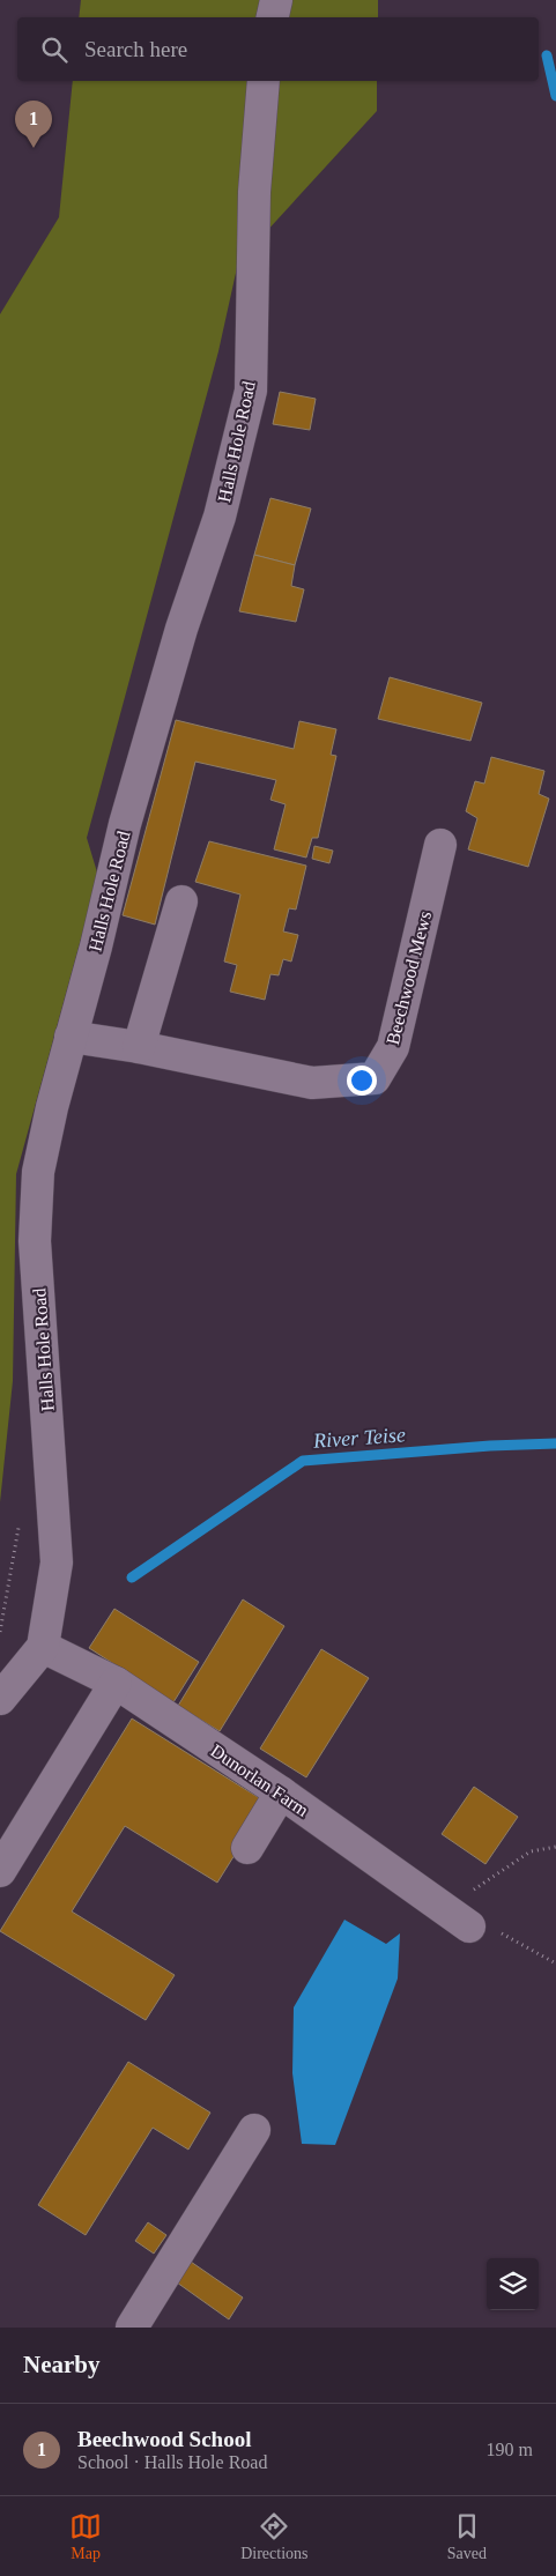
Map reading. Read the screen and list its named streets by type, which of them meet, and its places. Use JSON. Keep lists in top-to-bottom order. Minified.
{"streets":{"street":["Halls Hole Road","Beechwood Mews","Dunorlan Farm"]},"crossings":[["Halls Hole Road","Beechwood Mews"],["Halls Hole Road","Dunorlan Farm"]],"water":["River Teise"],"page":{"search":"Search here","pins":"1","heading":"Nearby","list":[{"mark":"1","name":"Beechwood School","note":"School · Halls Hole Road","value":"190 m"}],"nav":["Map","Directions","Saved"]}}
